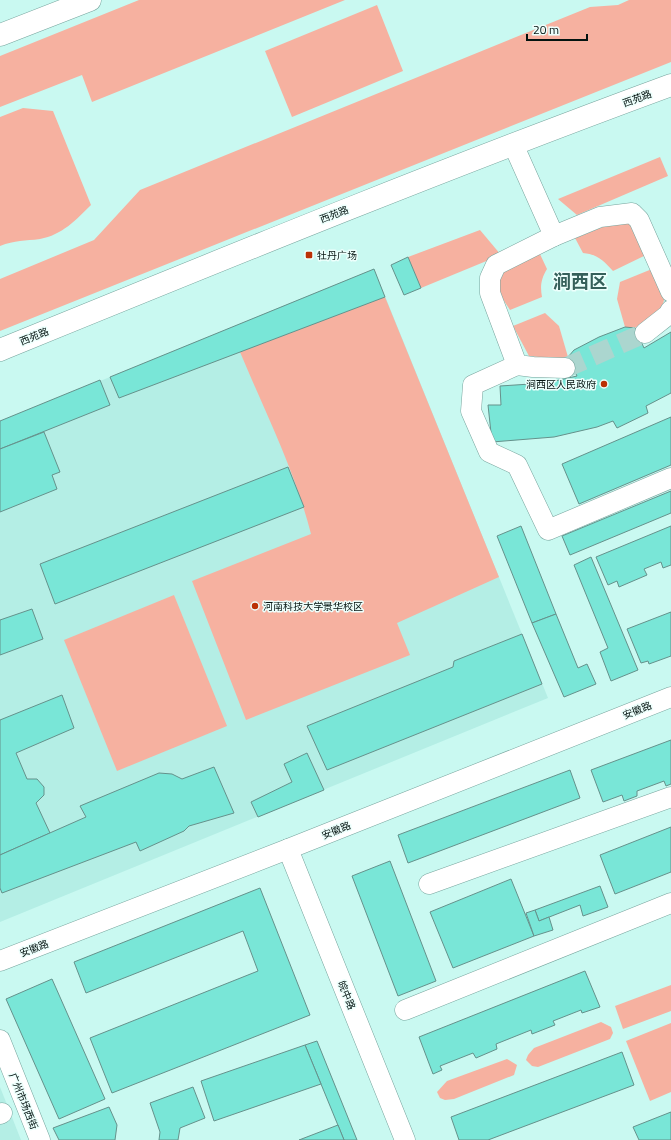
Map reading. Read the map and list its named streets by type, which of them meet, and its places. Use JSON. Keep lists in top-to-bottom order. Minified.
{"streets":{"main road":["西苑路"],"street":["安徽路","皖中路","广州市场西街"]},"crossings":[["安徽路","皖中路"]],"districts":["涧西区"],"places":{"transit":["牡丹广场"],"other":["涧西区人民政府","河南科技大学景华校区"]},"scale_bar":"20 m"}
